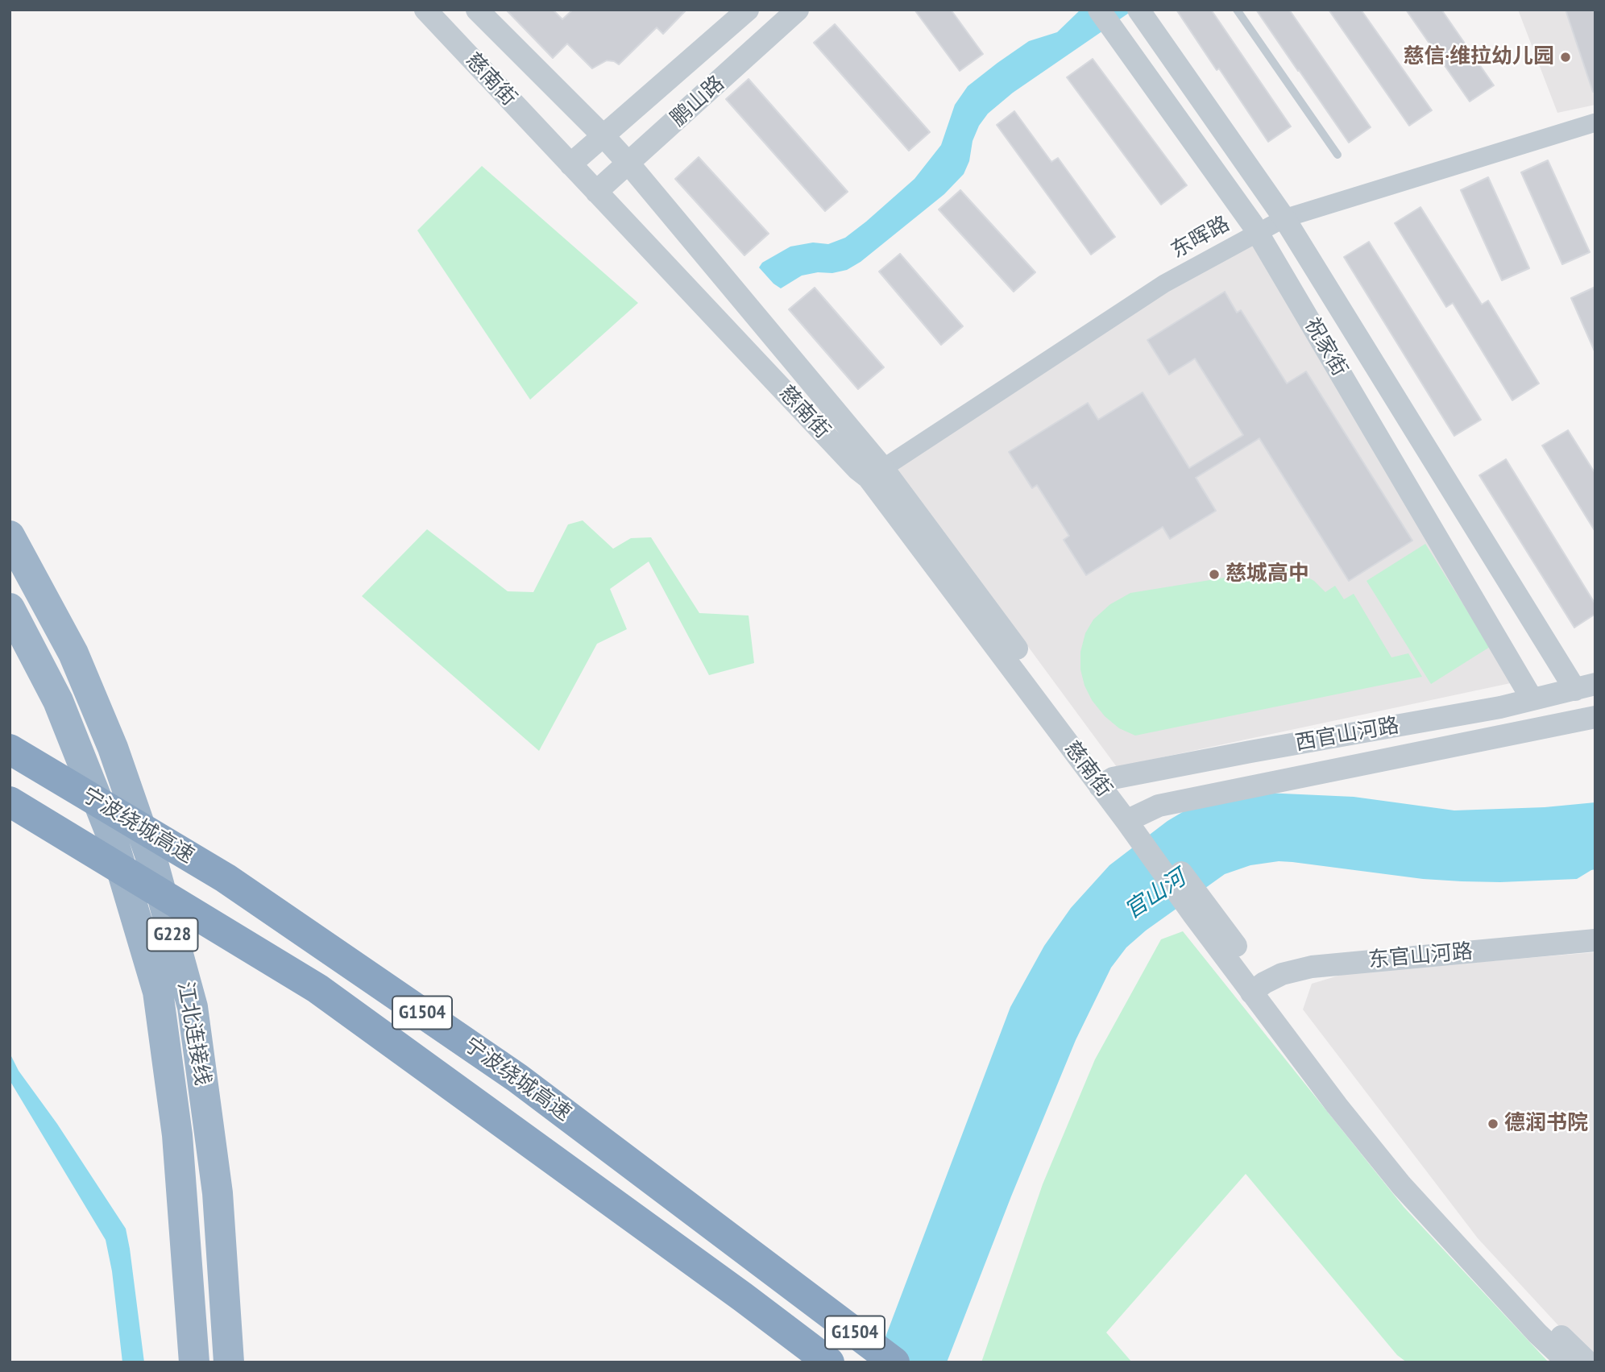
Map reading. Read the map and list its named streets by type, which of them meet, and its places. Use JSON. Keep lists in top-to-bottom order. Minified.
{"streets":{"highway":["宁波绕城高速","G228","G1504","江北连接线"],"street":["慈南街","鹏山路","东晖路","祝家街","西官山河路","东官山河路"]},"crossings":[["慈南街","鹏山路"],["慈南街","东晖路"],["慈南街","西官山河路"],["慈南街","东官山河路"],["东晖路","祝家街"],["祝家街","西官山河路"]],"water":["官山河"],"places":["慈信·维拉幼儿园","慈城高中","德润书院"]}
